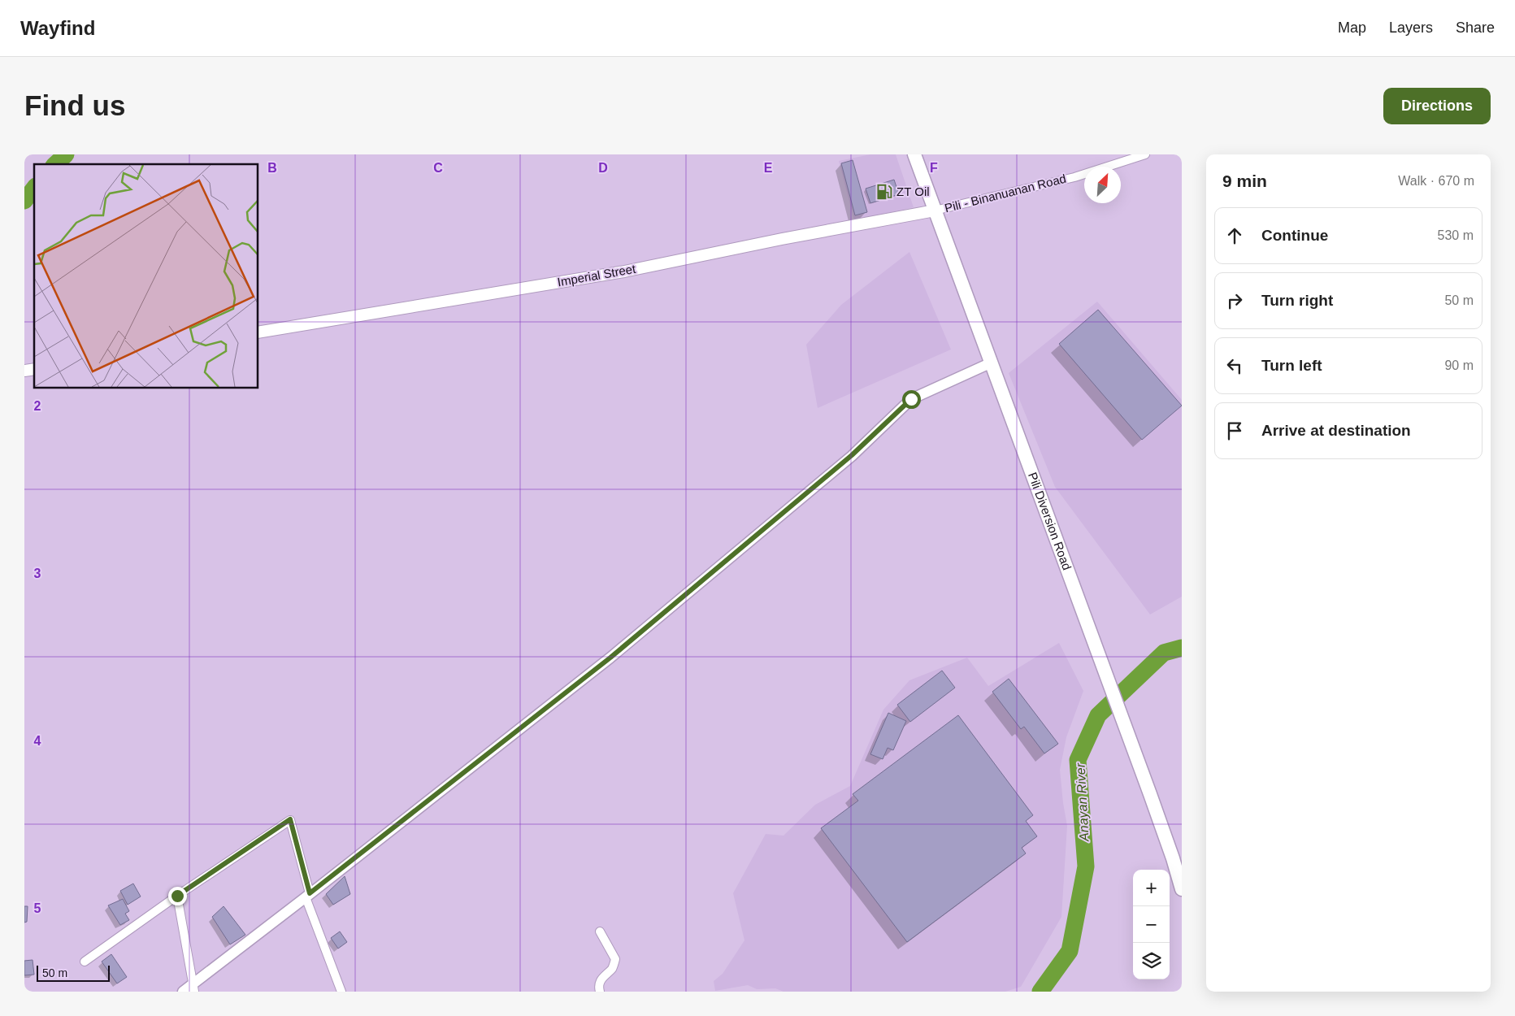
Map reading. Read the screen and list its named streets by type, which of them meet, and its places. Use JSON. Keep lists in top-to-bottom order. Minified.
{"streets":{"highway":["Pili Diversion Road"],"main road":["Imperial Street"],"street":["Pili - Binanuanan Road"]},"crossings":[["Pili - Binanuanan Road","Imperial Street"],["Pili - Binanuanan Road","Pili Diversion Road"],["Imperial Street","Pili Diversion Road"]],"water":["Anayan River"],"places":{"fuel station":["ZT Oil"]},"scale_bar":"50 m","north":"top right","page":{"header":"Wayfind","nav":["Map","Layers","Share"],"buttons":"Directions","title":"Find us","heading":["9 min","Walk · 670 m"],"list":[["Continue","530 m"],["Turn right","50 m"],["Turn left","90 m"],"Arrive at destination"],"map_buttons":["+","−"],"scale":"50 m"},"grid":{"columns":["B","C","D","E","F"],"rows":["2","3","4","5"]}}
